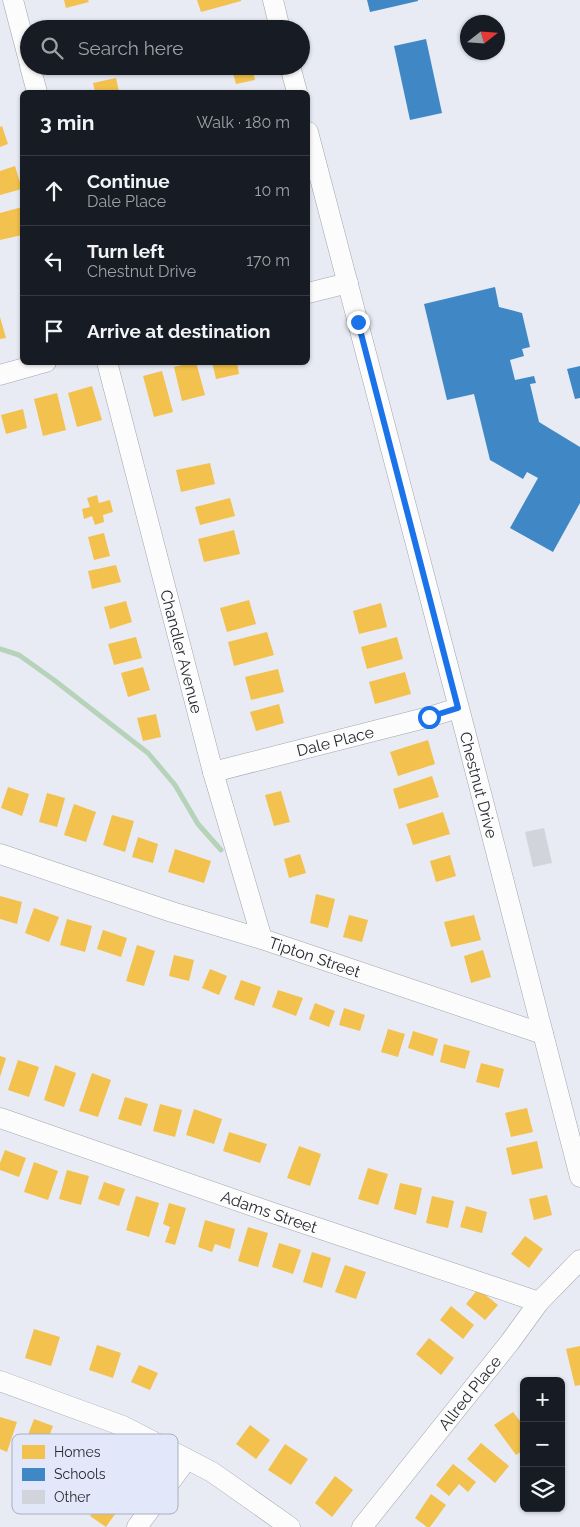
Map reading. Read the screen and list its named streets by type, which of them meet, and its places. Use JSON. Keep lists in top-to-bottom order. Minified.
{"streets":{"street":["Chandler Avenue","Dale Place","Chestnut Drive","Tipton Street","Adams Street","Allred Place"]},"crossings":[["Chandler Avenue","Dale Place"],["Chandler Avenue","Tipton Street"],["Dale Place","Chestnut Drive"],["Chestnut Drive","Tipton Street"],["Adams Street","Allred Place"]],"legend":["Homes","Schools","Other"],"north":"right","page":{"search":"Search here","heading":["3 min","Walk · 180 m"],"list":[["Continue","Dale Place","10 m"],["Turn left","Chestnut Drive","170 m"],"Arrive at destination"],"map_buttons":["+","−"]}}
